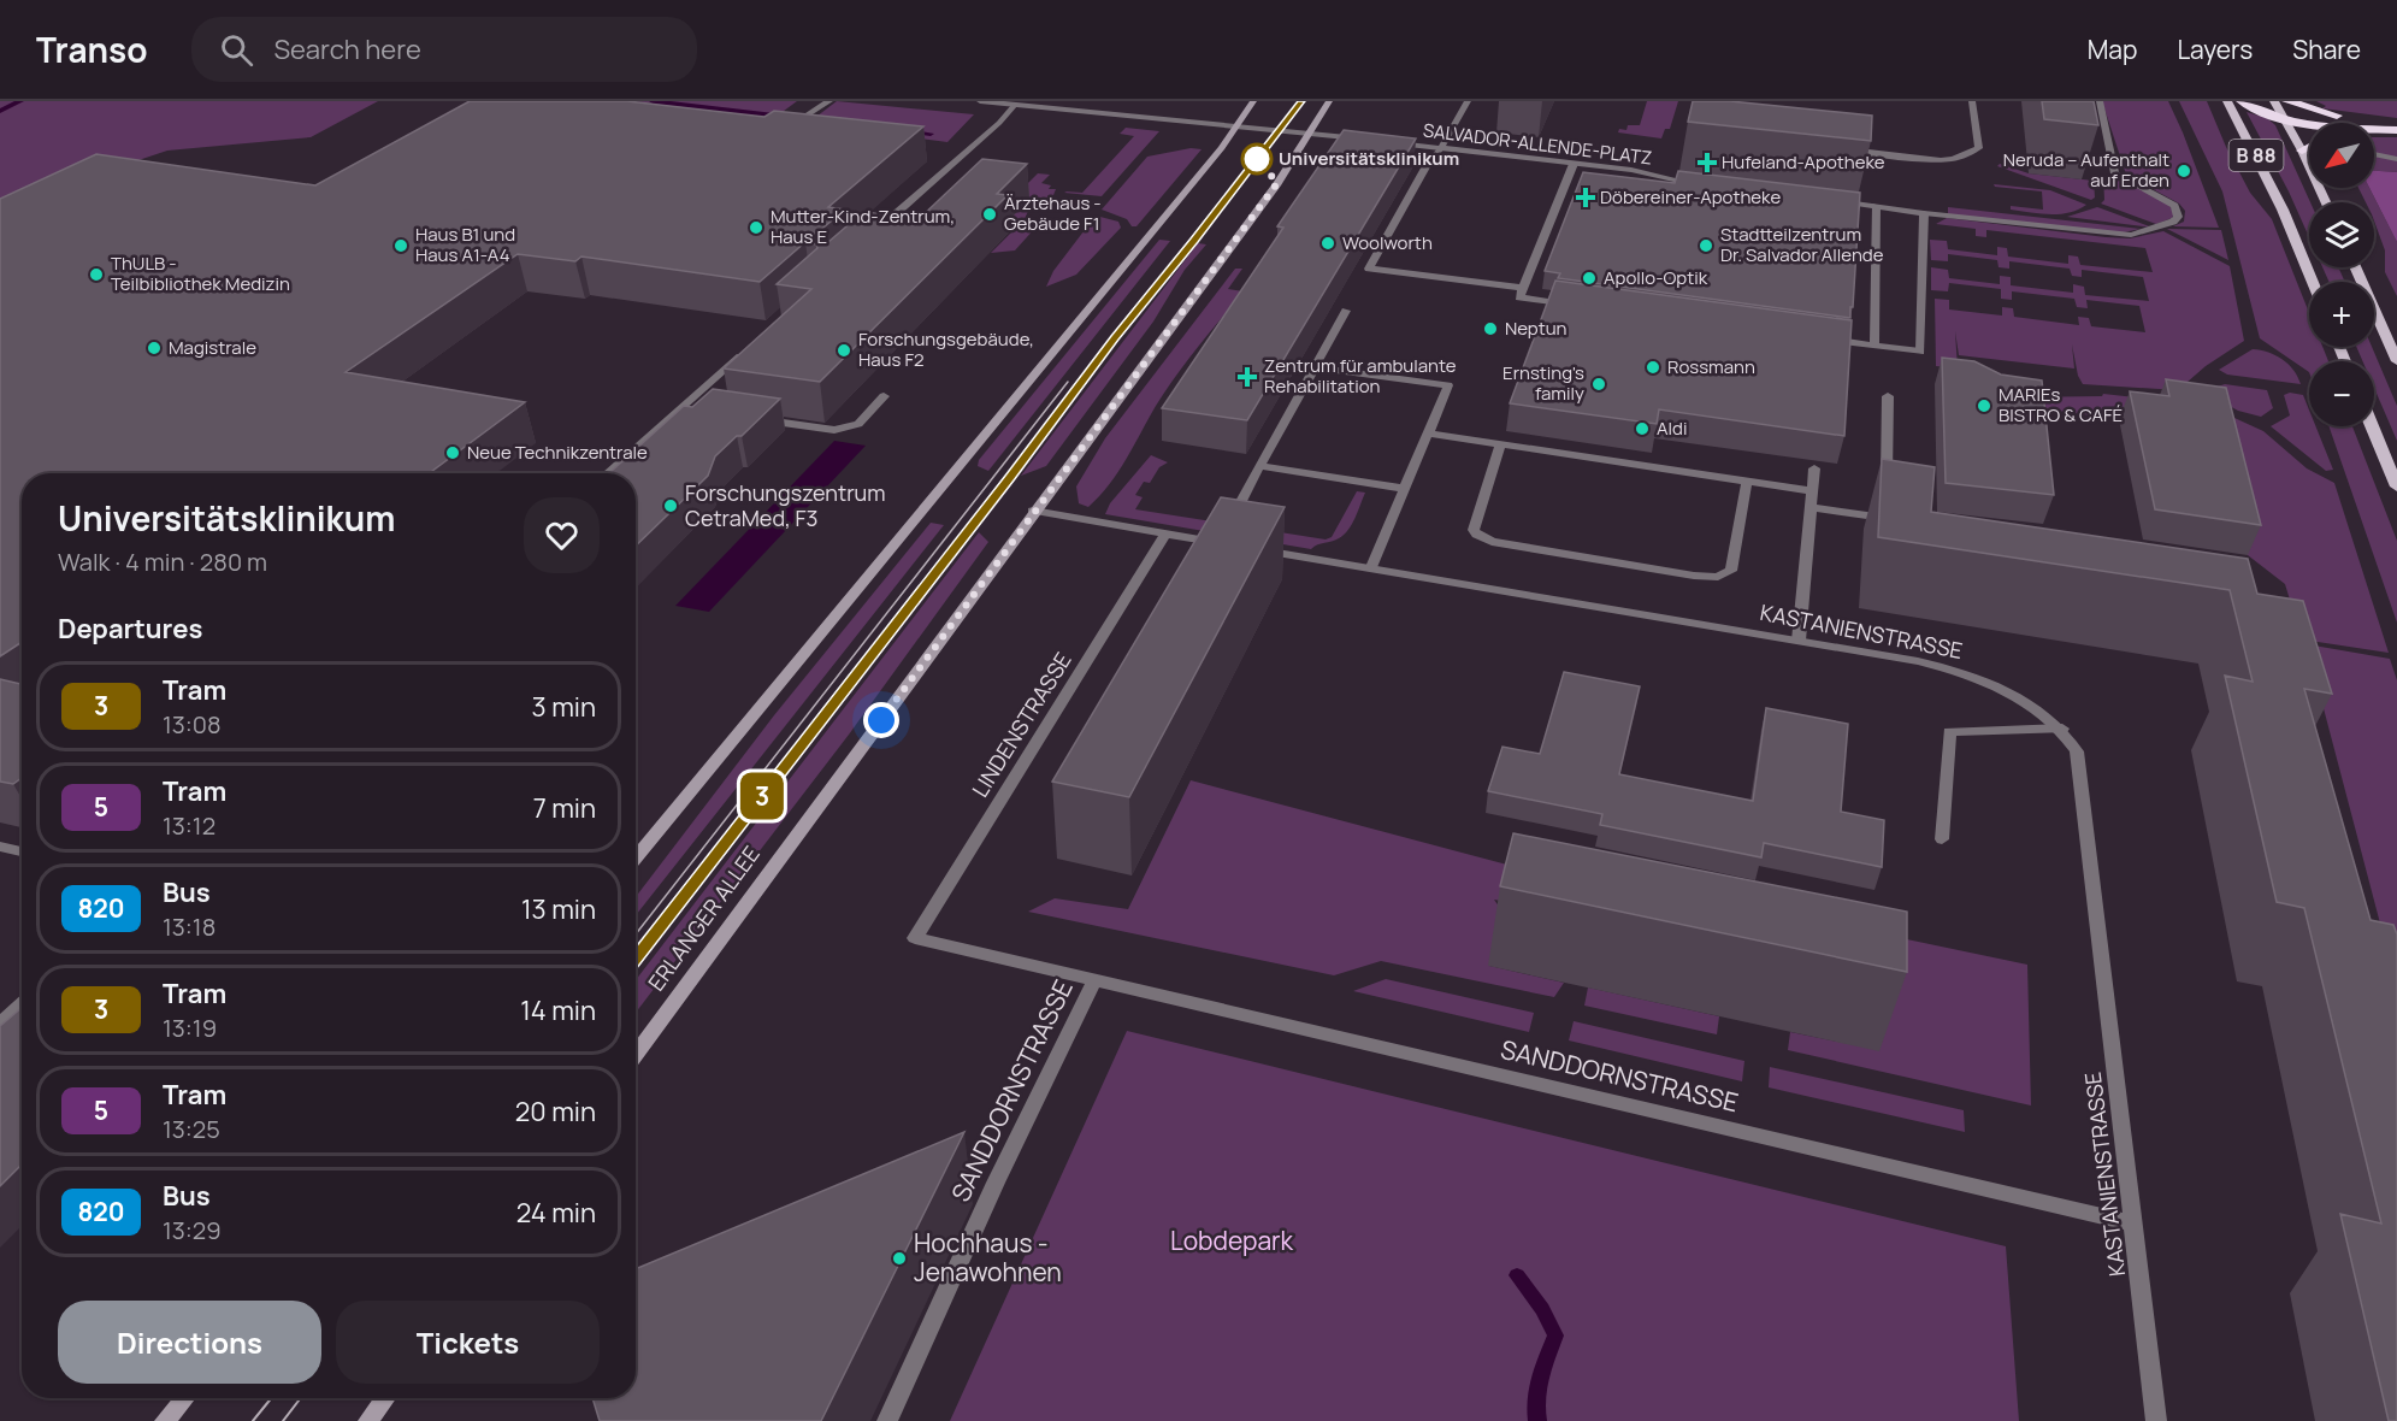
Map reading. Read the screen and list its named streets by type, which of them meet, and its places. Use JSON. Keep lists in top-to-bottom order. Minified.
{"streets":{"main road":["B 88","ERLANGER ALLEE"],"street":["SALVADOR-ALLENDE-PLATZ","KASTANIENSTRASSE","LINDENSTRASSE","SANDDORNSTRASSE"]},"crossings":[["KASTANIENSTRASSE","SANDDORNSTRASSE"],["LINDENSTRASSE","SANDDORNSTRASSE"]],"parks":["Lobdepark"],"places":{"other":["Universitätsklinikum","Neruda – Aufenthalt auf Erden","Ärztehaus - Gebäude F1","Mutter-Kind-Zentrum, Haus E","Woolworth","Haus B1 und Haus A1-A4","Stadtteilzentrum Dr. Salvador Allende","ThULB - Teilbibliothek Medizin","Apollo-Optik","Neptun","Magistrale","Forschungsgebäude, Haus F2","Rossmann","Ernsting's family","MARIEs BISTRO & CAFÉ","Aldi","Neue Technikzentrale","Forschungszentrum CetraMed, F3","Hochhaus - Jenawohnen"],"health":["Hufeland-Apotheke","Döbereiner-Apotheke","Zentrum für ambulante Rehabilitation"]},"lines":["tram line 3"],"north":"bottom left","page":{"header":"Transo","search":"Search here","nav":["Map","Layers","Share"],"on_map":"3","map_buttons":["+","−"],"heading":[["Universitätsklinikum","Walk · 4 min · 280 m"],"Departures"],"list":[{"mark":"3","name":"Tram","note":"13:08","value":"3 min"},{"mark":"5","name":"Tram","note":"13:12","value":"7 min"},{"mark":"820","name":"Bus","note":"13:18","value":"13 min"},{"mark":"3","name":"Tram","note":"13:19","value":"14 min"},{"mark":"5","name":"Tram","note":"13:25","value":"20 min"},{"mark":"820","name":"Bus","note":"13:29","value":"24 min"}],"buttons":["Directions","Tickets"]}}
